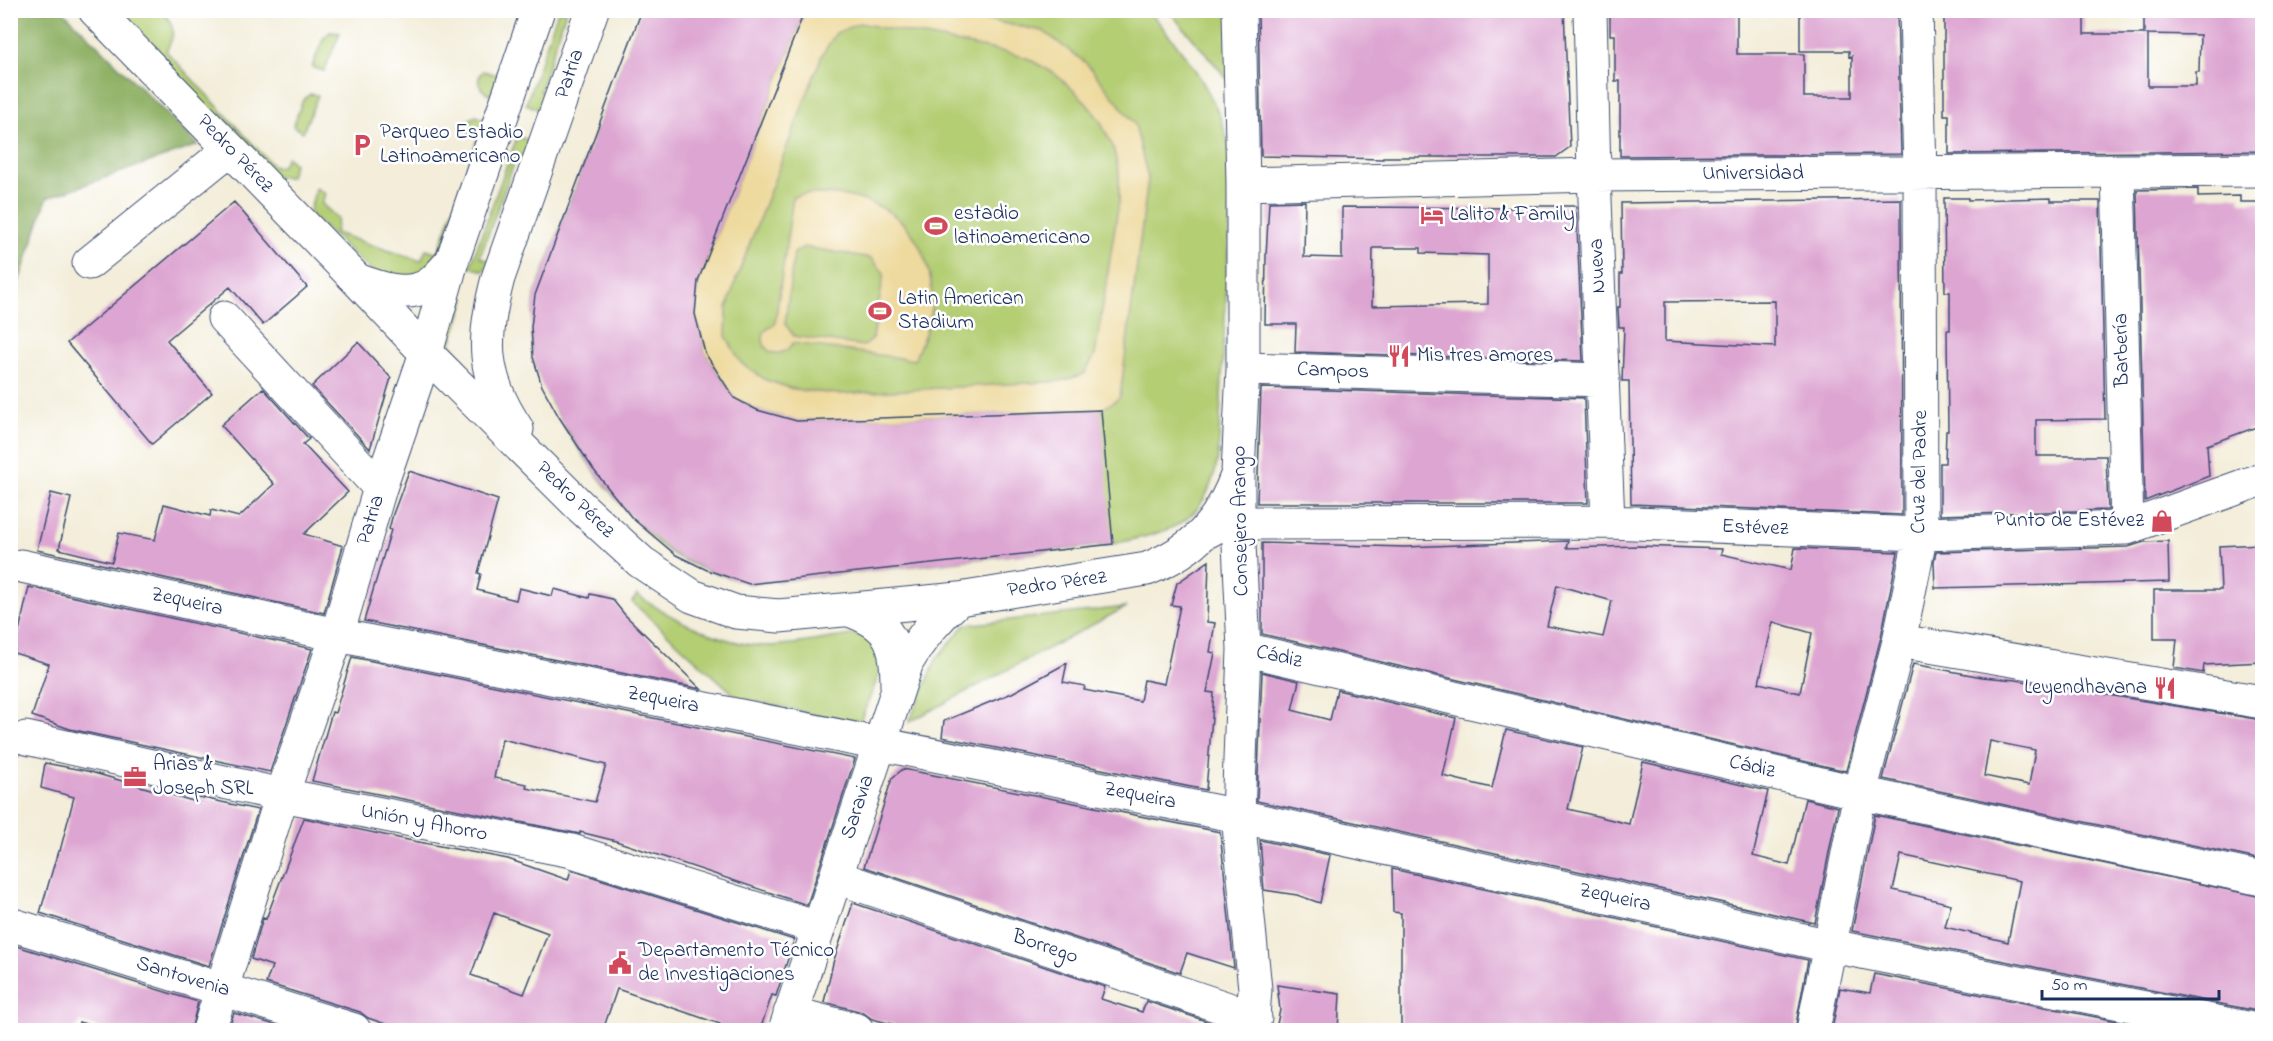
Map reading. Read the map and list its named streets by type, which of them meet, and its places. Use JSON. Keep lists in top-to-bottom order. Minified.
{"streets":{"street":["Patria","Pedro Pérez","Universidad","Nueva","Barbería","Campos","Cruz del Padre","Consejero Arango","Estévez","Zequeira","Cádiz","Saravia","Unión y Ahorro","Borrego","Santovenia"]},"crossings":[["Patria","Pedro Pérez"],["Patria","Zequeira"],["Patria","Unión y Ahorro"],["Patria","Santovenia"],["Pedro Pérez","Consejero Arango"],["Pedro Pérez","Estévez"],["Pedro Pérez","Saravia"],["Universidad","Nueva"],["Universidad","Barbería"],["Universidad","Cruz del Padre"],["Universidad","Consejero Arango"],["Nueva","Campos"],["Nueva","Estévez"],["Barbería","Estévez"],["Campos","Consejero Arango"],["Cruz del Padre","Estévez"],["Cruz del Padre","Zequeira"],["Cruz del Padre","Cádiz"],["Consejero Arango","Estévez"],["Consejero Arango","Zequeira"],["Consejero Arango","Cádiz"],["Consejero Arango","Borrego"],["Zequeira","Saravia"],["Saravia","Unión y Ahorro"],["Saravia","Borrego"]],"places":{"parking":["Parqueo Estadio Latinoamericano"],"hotel":["Lalito & Family"],"sports":["estadio latinoamericano","Latin American Stadium"],"restaurant":["Mis tres amores","Leyendhavana"],"shop":["Punto de Estévez"],"office":["Arias & Joseph SRL"],"public building":["Departamento Técnico de Investigaciones"]},"scale_bar":"50 m"}
